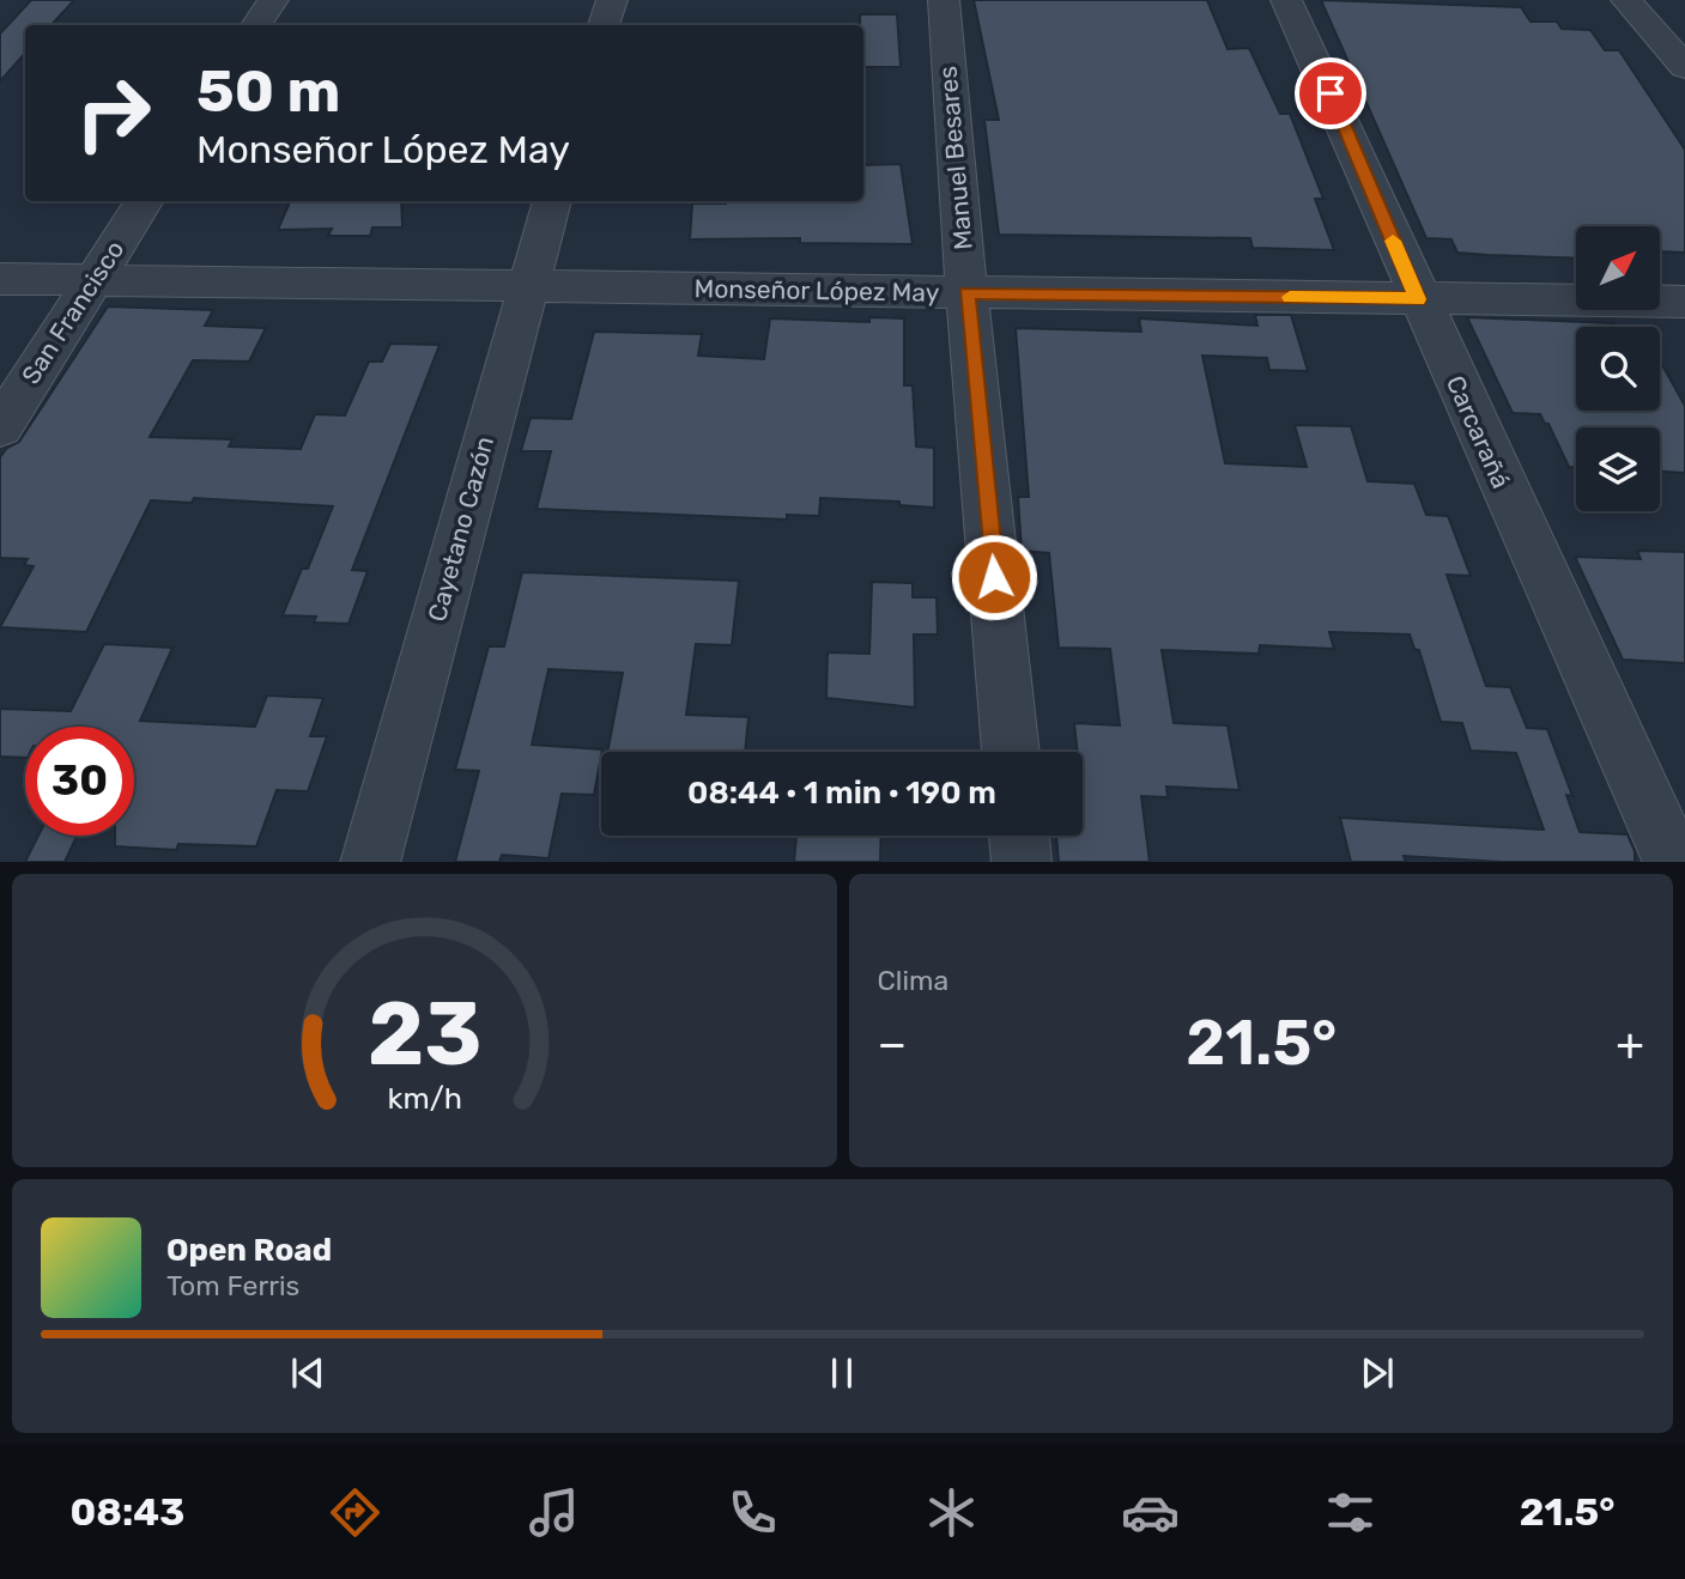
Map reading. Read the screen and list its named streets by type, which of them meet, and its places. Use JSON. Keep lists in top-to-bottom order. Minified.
{"streets":{"street":["Manuel Besares","Monseñor López May","San Francisco","Carcarañá","Cayetano Cazón"]},"crossings":[["Manuel Besares","Monseñor López May"],["Monseñor López May","San Francisco"],["Monseñor López May","Carcarañá"],["Monseñor López May","Cayetano Cazón"]],"north":"top right","page":{"turn":["50 m","Monseñor López May"],"limit":"30","trip":"08:44 · 1 min · 190 m","tile":"Clima","heat":["−","21.5°","+"],"song":["Open Road","Tom Ferris"],"tabs":["08:43","21.5°"],"gauge":["23","km/h"]}}
